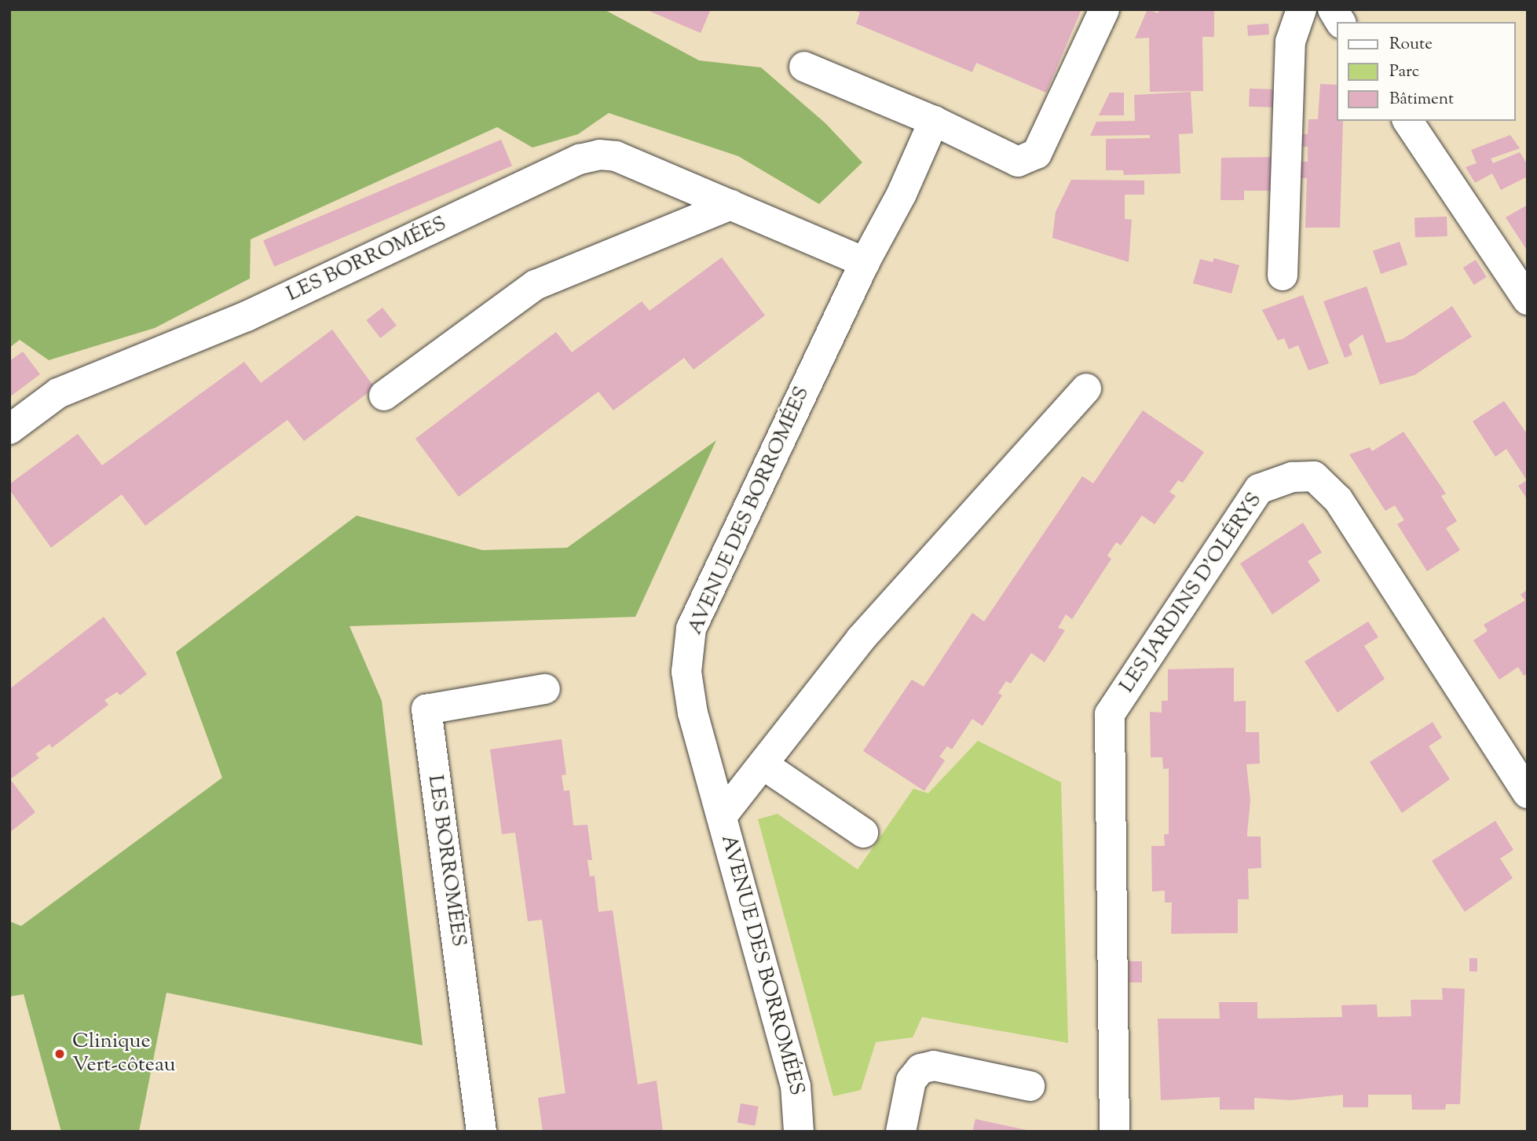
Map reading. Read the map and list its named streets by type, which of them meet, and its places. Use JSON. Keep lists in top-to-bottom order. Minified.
{"streets":{"street":["LES BORROMÉES","AVENUE DES BORROMÉES","LES JARDINS D'OLÉRYS"]},"crossings":[["LES BORROMÉES","AVENUE DES BORROMÉES"]],"places":["Clinique Vert-côteau"],"legend":["Route","Parc","Bâtiment"]}
